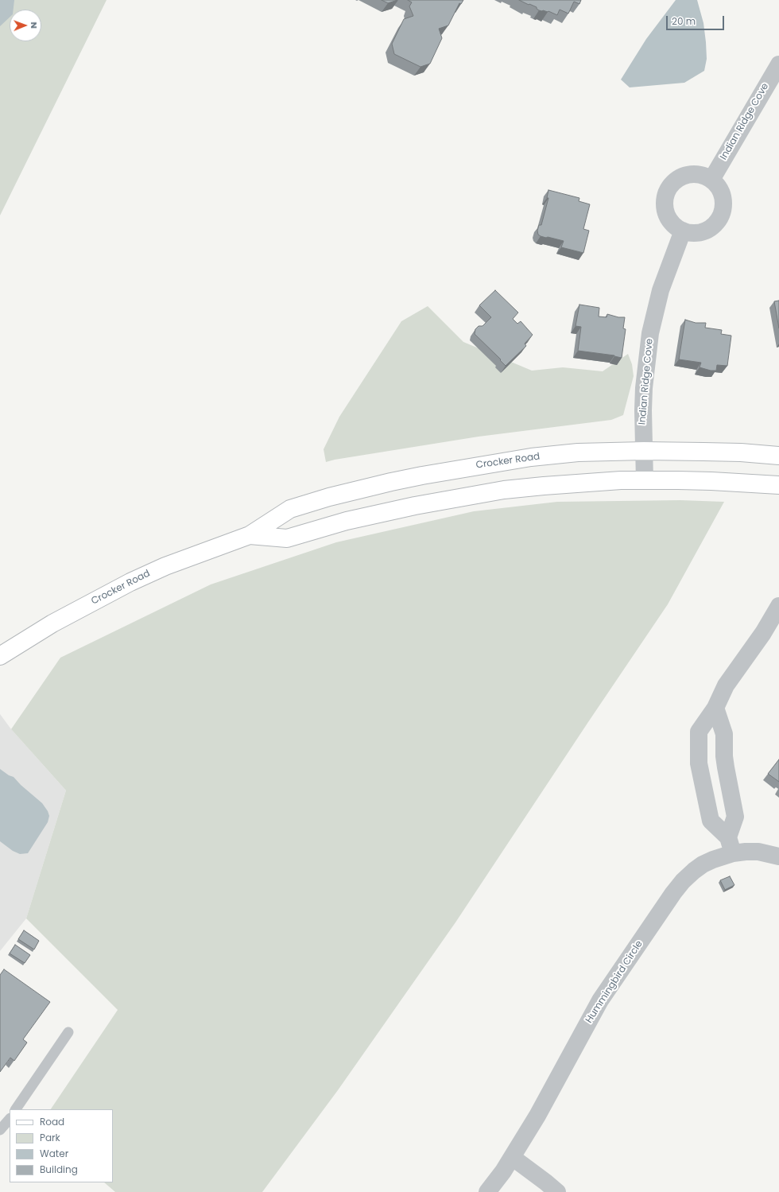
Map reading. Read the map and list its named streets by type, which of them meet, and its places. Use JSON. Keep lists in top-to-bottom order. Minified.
{"streets":{"main road":["Crocker Road"],"street":["Indian Ridge Cove","Hummingbird Circle"]},"crossings":[["Indian Ridge Cove","Crocker Road"]],"legend":["Road","Park","Water","Building"],"scale_bar":"20 m","north":"right"}
